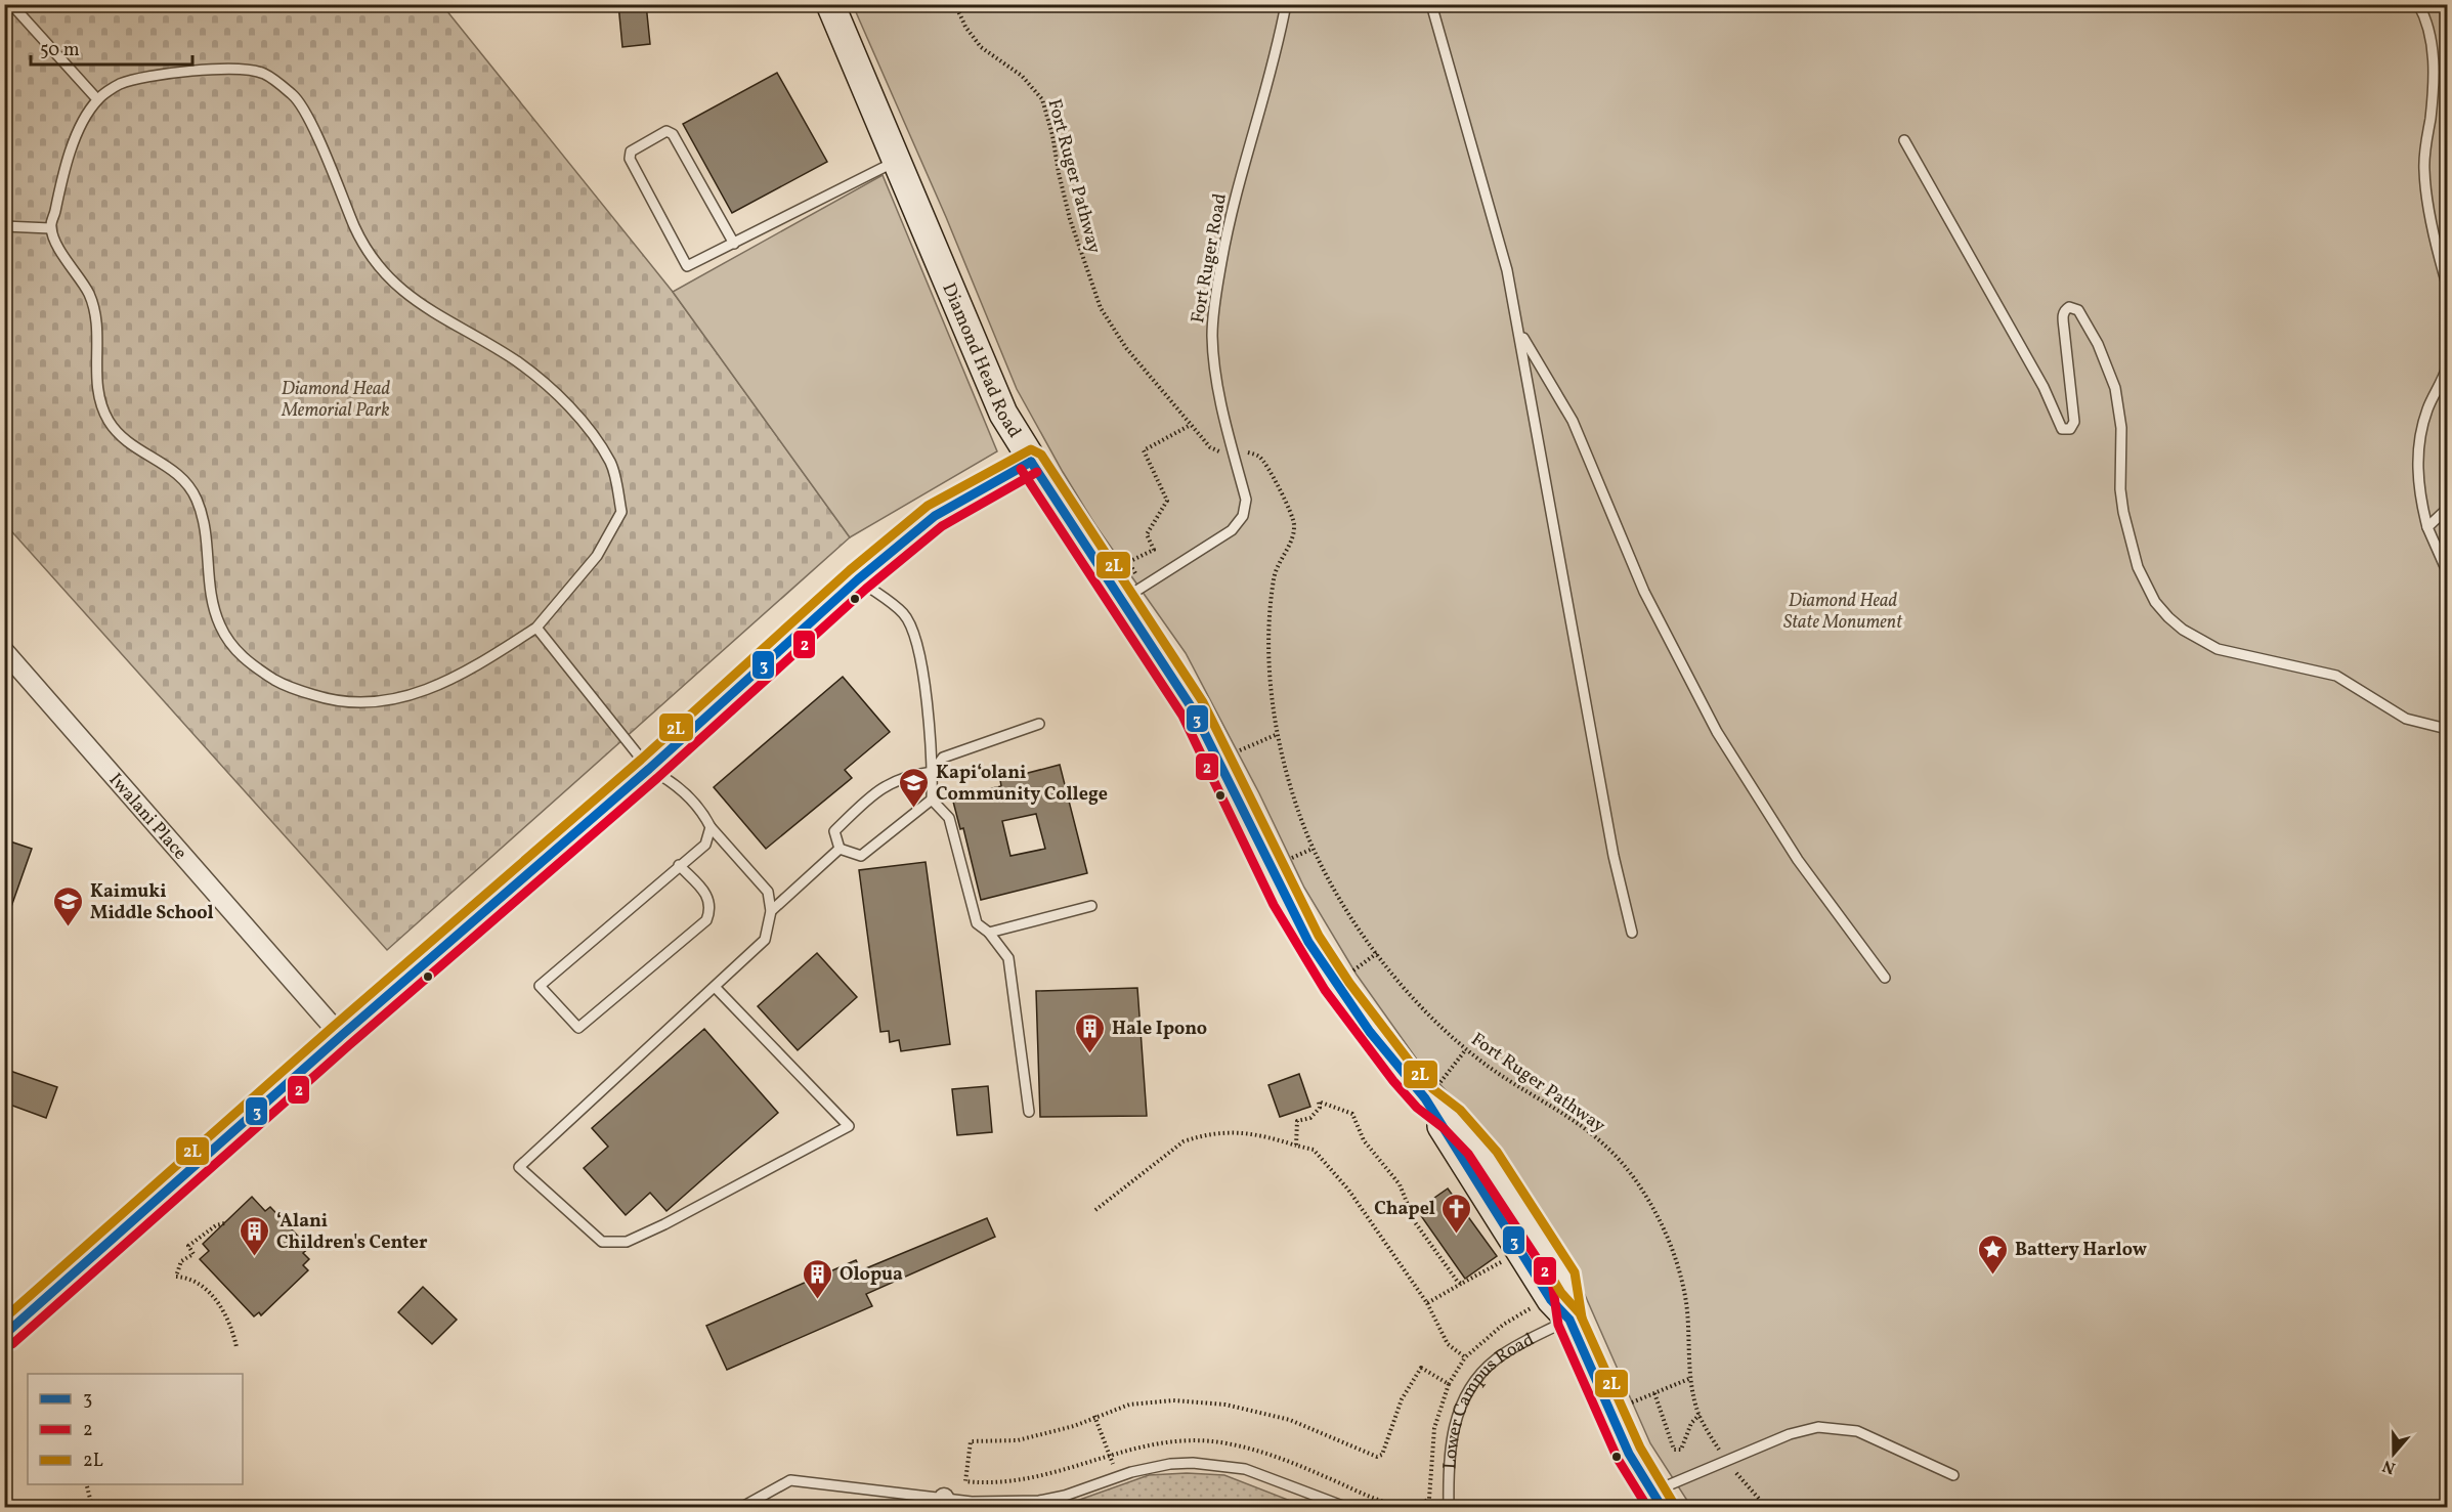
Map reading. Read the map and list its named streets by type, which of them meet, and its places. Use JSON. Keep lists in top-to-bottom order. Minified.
{"streets":{"street":["Diamond Head Road","Iwalani Place"],"lane":["Fort Ruger Road","Lower Campus Road"],"path":["Fort Ruger Pathway"]},"crossings":[["Fort Ruger Road","Diamond Head Road"],["Diamond Head Road","Lower Campus Road"]],"parks":["Diamond Head Memorial Park","Diamond Head State Monument"],"places":{"school or university":["Kapi‘olani Community College","Kaimuki Middle School"],"building":["Hale Ipono","‘Alani Children's Center","Olopua"],"church":["Chapel"],"place":["Battery Harlow"]},"lines":["transit line 2L","transit line 3","transit line 2"],"legend":["3","2","2L"],"scale_bar":"50 m","north":"bottom"}
